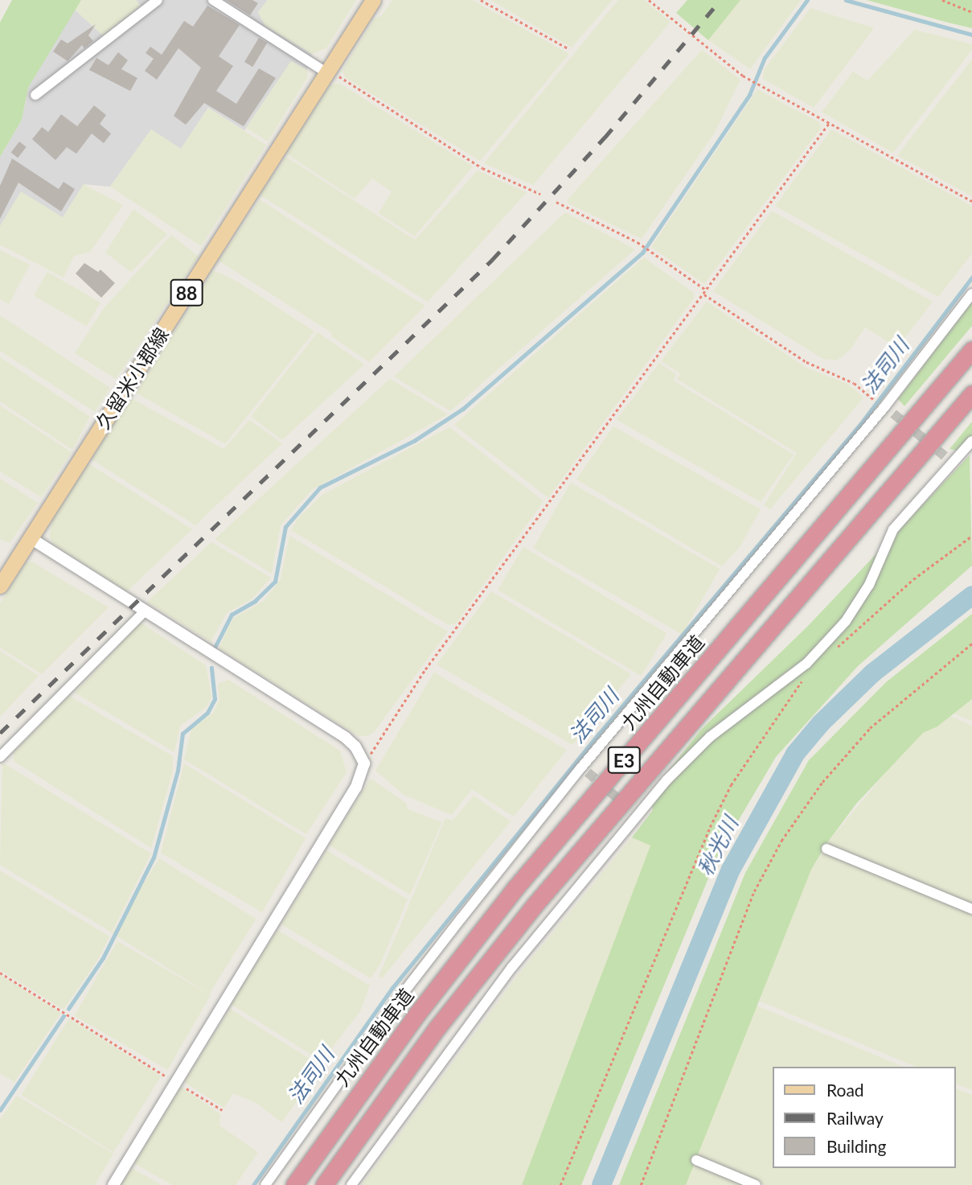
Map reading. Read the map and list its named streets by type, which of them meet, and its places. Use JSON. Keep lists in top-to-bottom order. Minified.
{"streets":{"highway":["九州自動車道","E3"],"main road":["88","久留米小郡線"]},"water":["法司川","秋光川"],"legend":["Road","Railway","Building"]}
